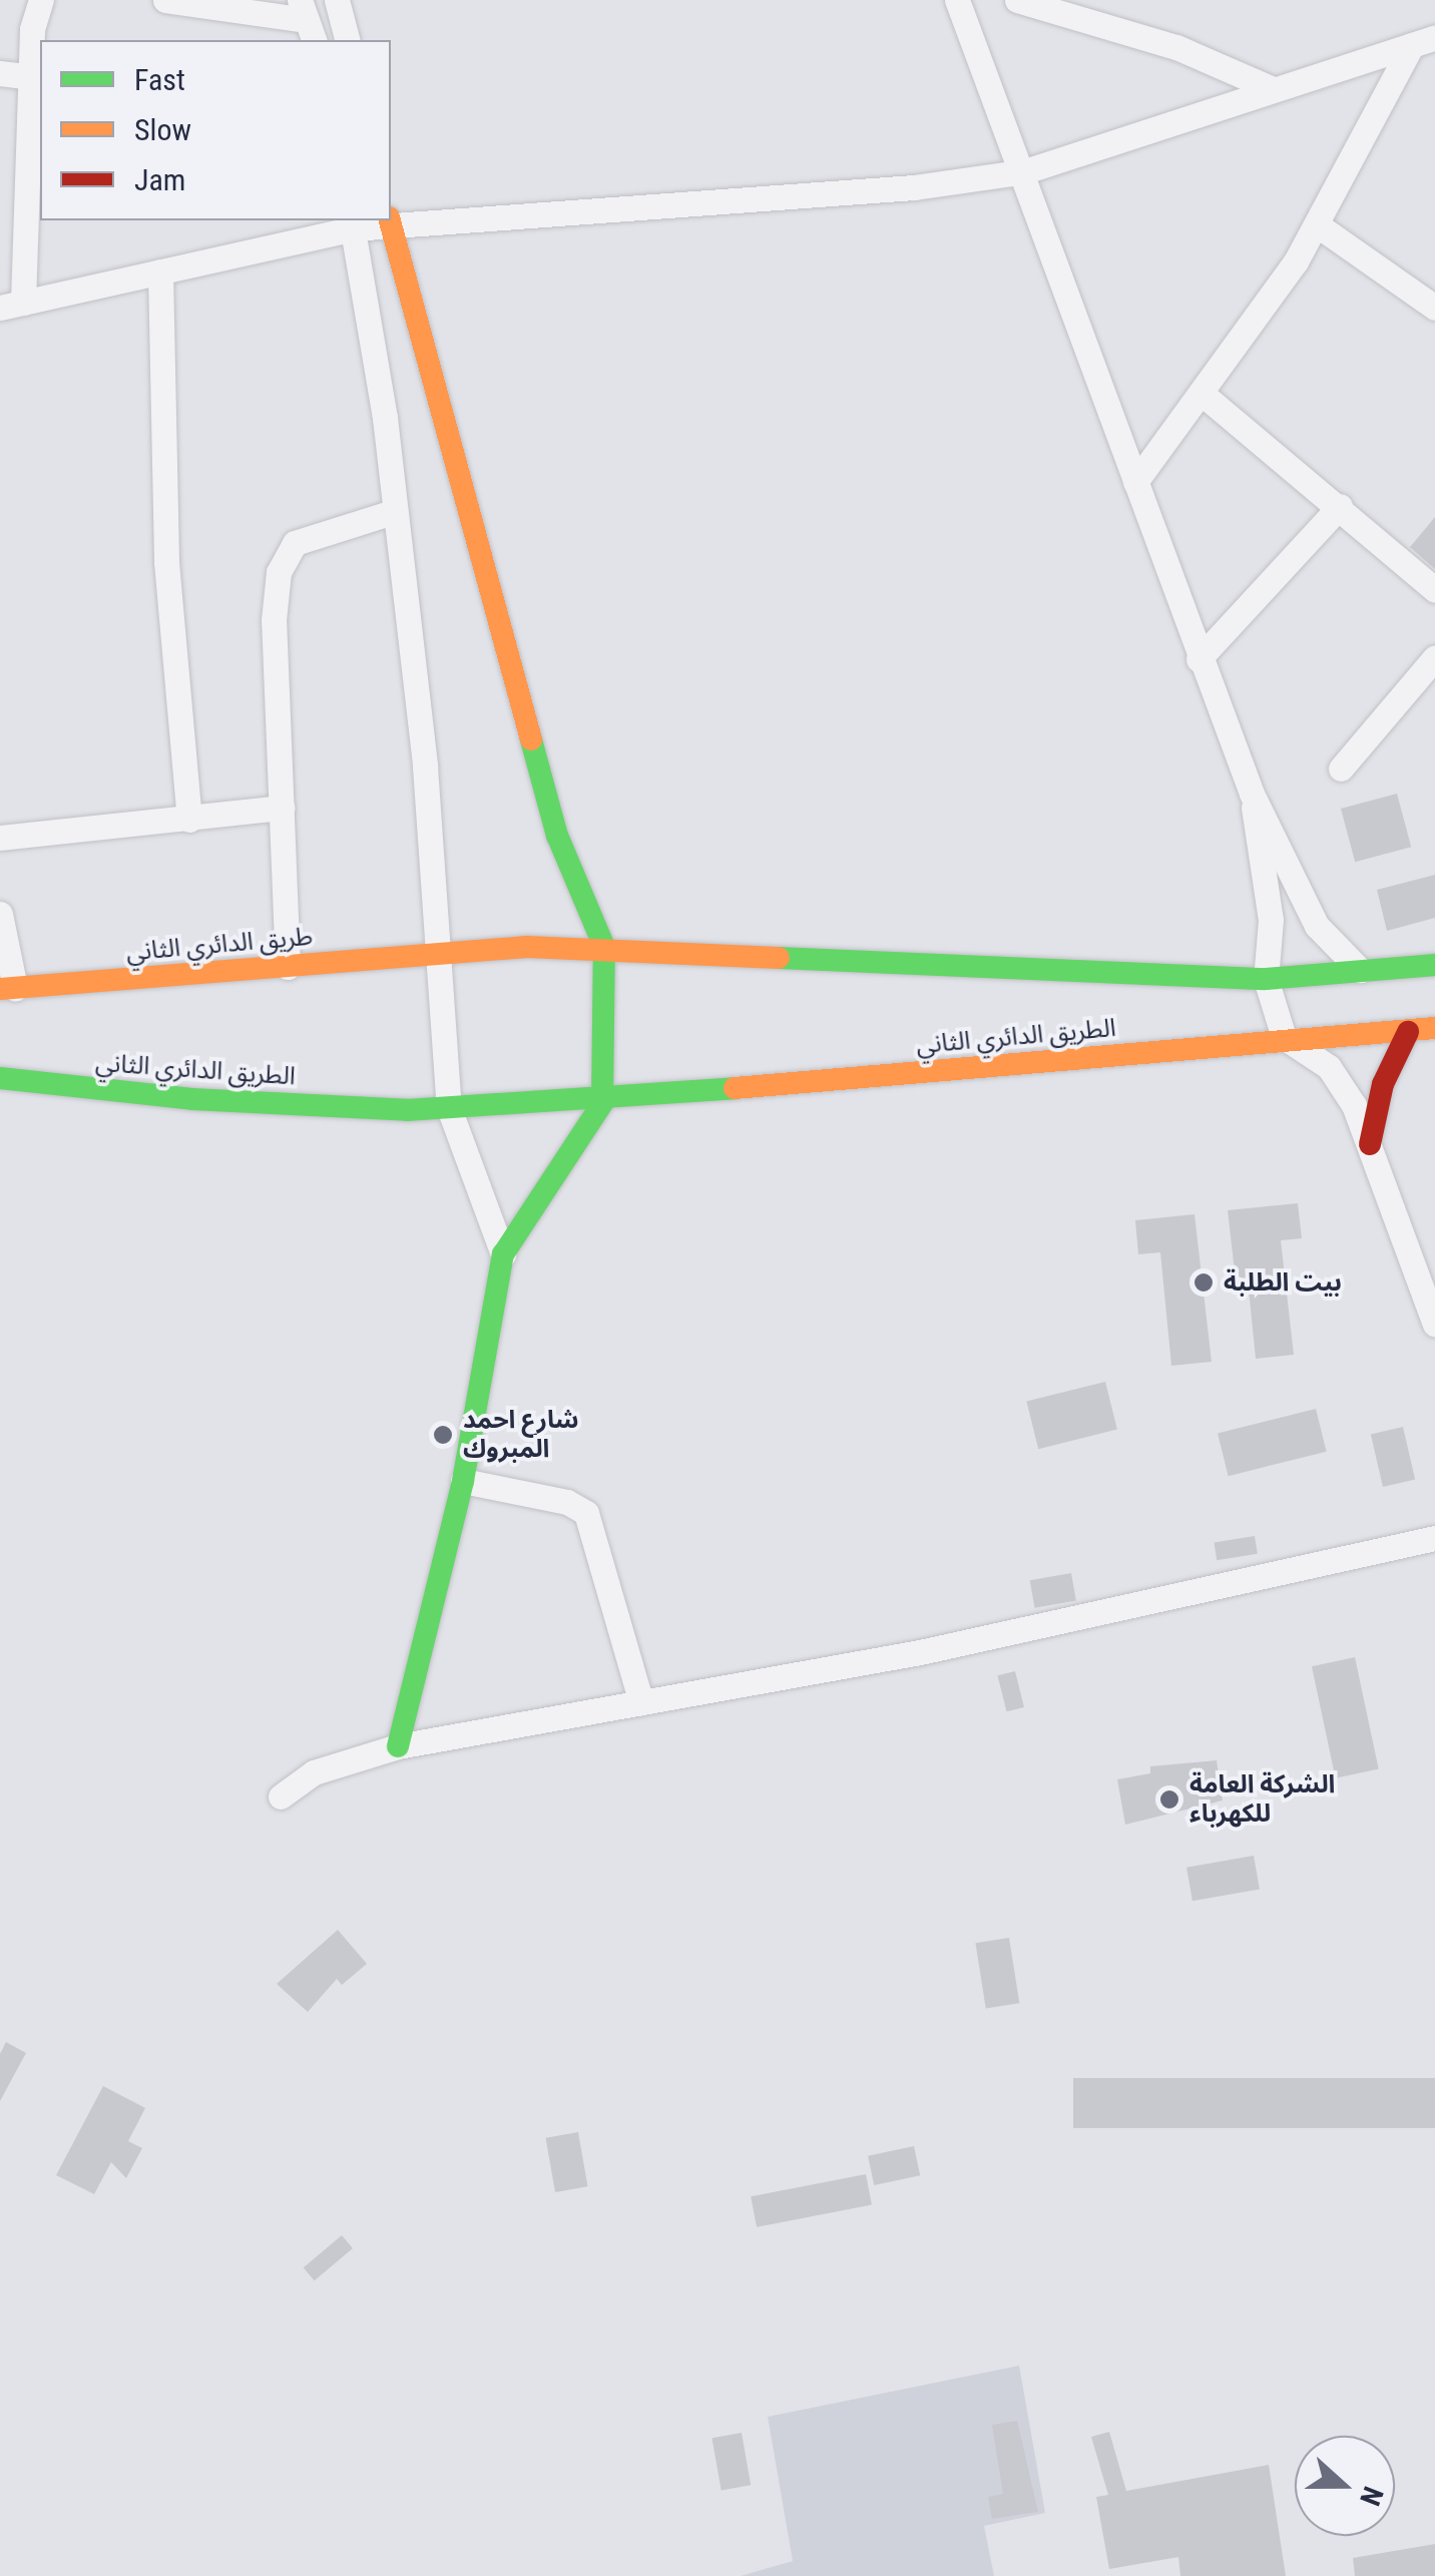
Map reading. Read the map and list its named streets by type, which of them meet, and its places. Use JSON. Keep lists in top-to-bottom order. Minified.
{"streets":{"main road":["طريق الدائري الثاني","الطريق الدائري الثاني"]},"places":["بيت الطلبة","شارع احمد المبروك","الشركة العامة للكهرباء"],"legend":["Fast","Slow","Jam"],"north":"right"}
